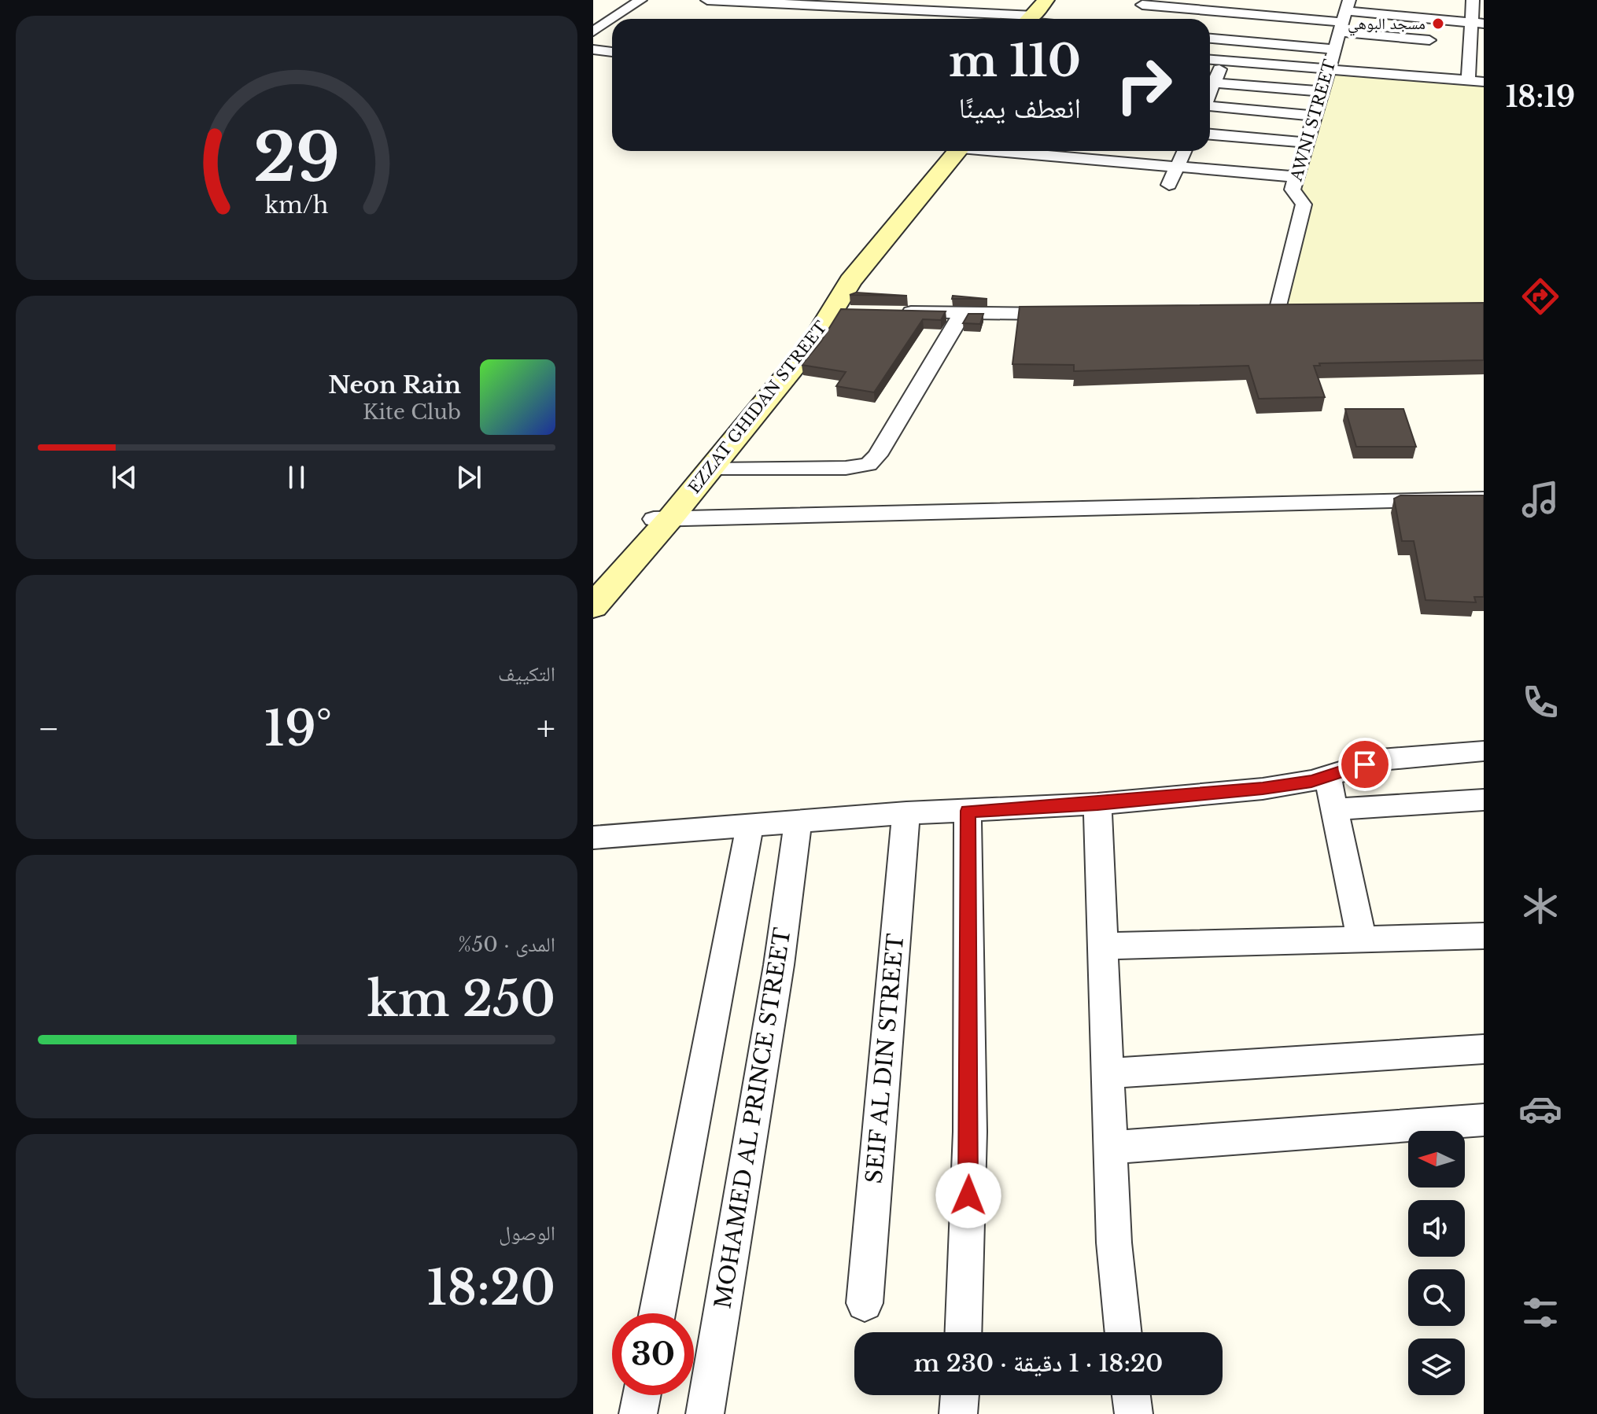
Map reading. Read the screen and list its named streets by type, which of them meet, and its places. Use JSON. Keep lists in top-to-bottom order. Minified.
{"streets":{"street":["AWNI STREET","EZZAT GHIDAN STREET","SEIF AL DIN STREET","MOHAMED AL PRINCE STREET"]},"places":["مسجد البوهي"],"north":"left","page":{"tabs":"18:19","turn":["110 m","انعطف يمينًا"],"song":["Neon Rain","Kite Club"],"tile":["التكييف",["المدى · 50%","250 km"],["الوصول","18:20"]],"heat":["−","19°","+"],"limit":"30","trip":"18:20 · 1 دقيقة · 230 m","gauge":["29","km/h"]}}
